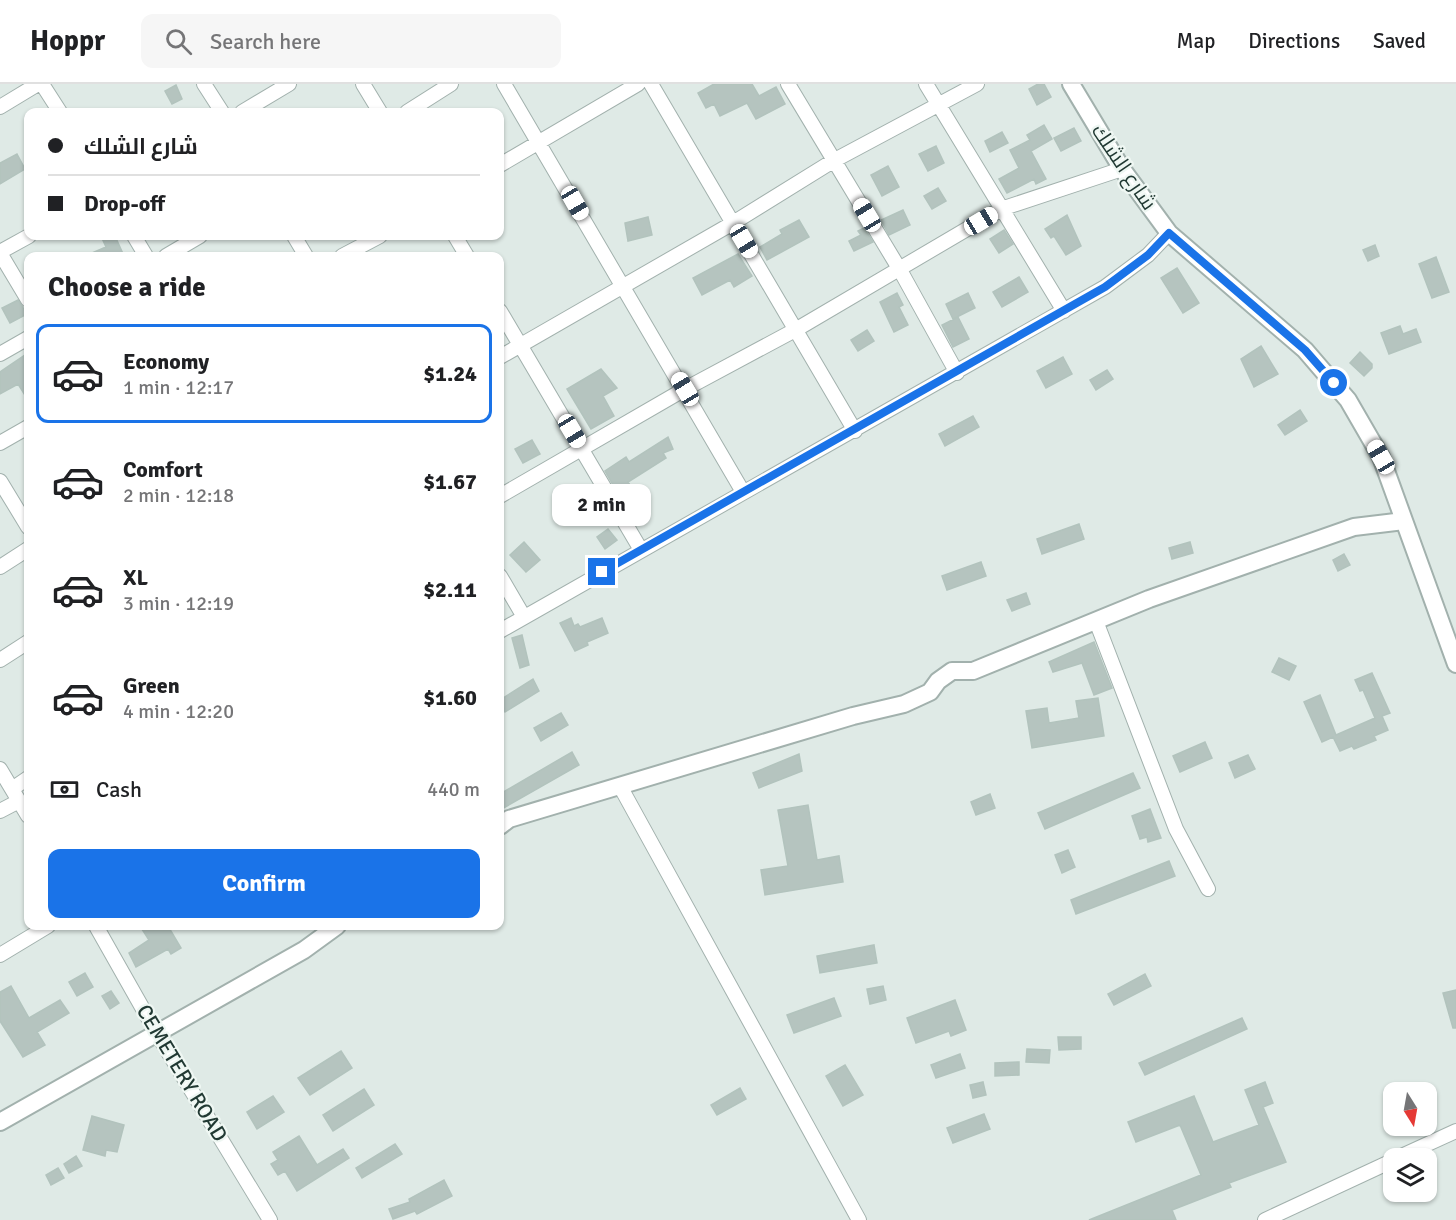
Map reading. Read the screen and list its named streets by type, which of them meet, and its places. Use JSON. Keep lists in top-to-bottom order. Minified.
{"streets":{"street":["شارع الشلك","CEMETERY ROAD"]},"north":"bottom","page":{"header":"Hoppr","search":"Search here","nav":["Map","Directions","Saved"],"banner":["شارع الشلك","Drop-off"],"heading":"Choose a ride","list":[{"name":"Economy","note":"1 min · 12:17","value":"$1.24"},{"name":"Comfort","note":"2 min · 12:18","value":"$1.67"},{"name":"XL","note":"3 min · 12:19","value":"$2.11"},{"name":"Green","note":"4 min · 12:20","value":"$1.60"}],"bubble":"2 min","pay":["Cash","440 m"],"buttons":"Confirm"}}
